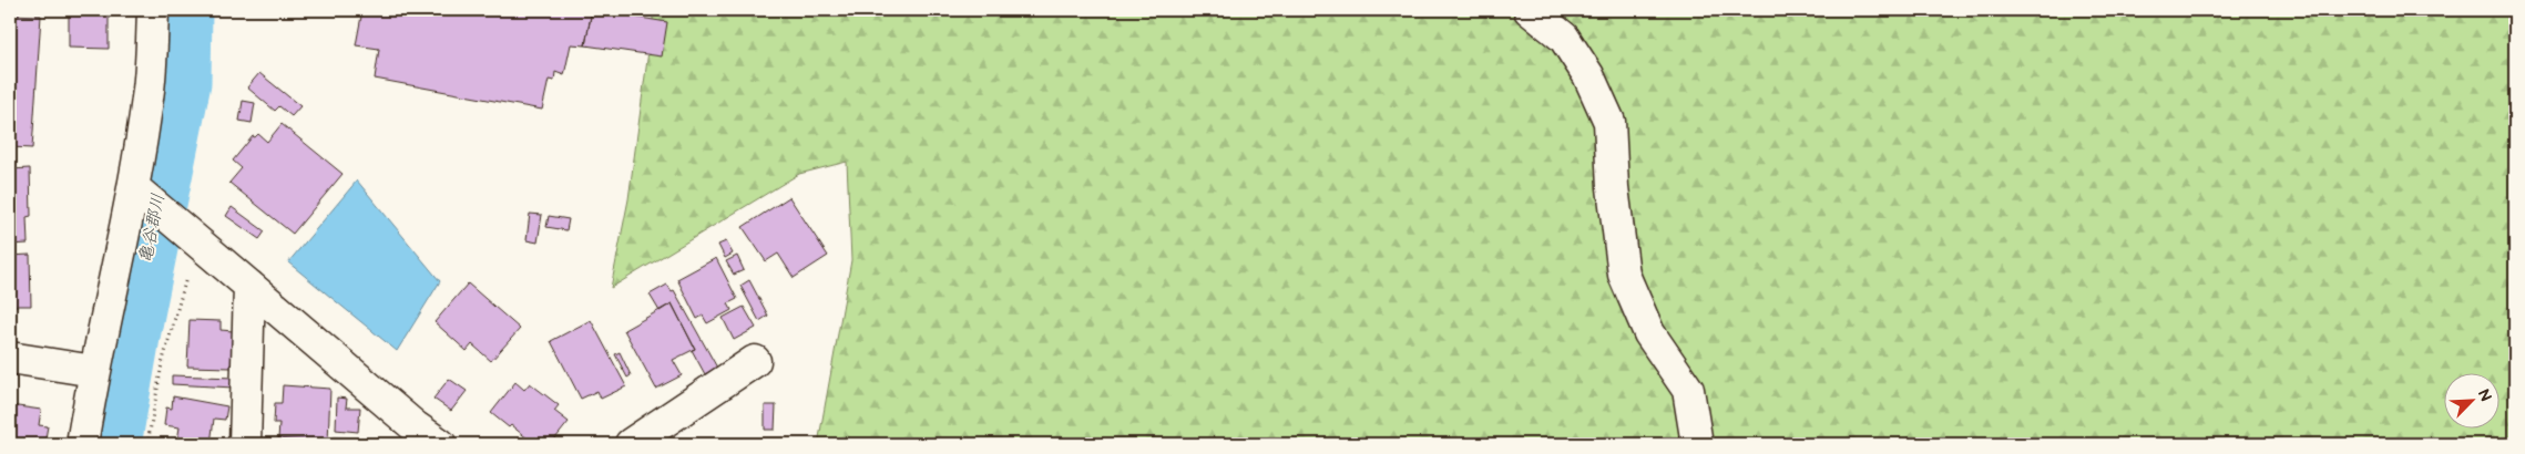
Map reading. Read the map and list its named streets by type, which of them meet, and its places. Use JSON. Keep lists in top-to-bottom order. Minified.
{"water":["亀谷郡川"],"north":"top right"}
